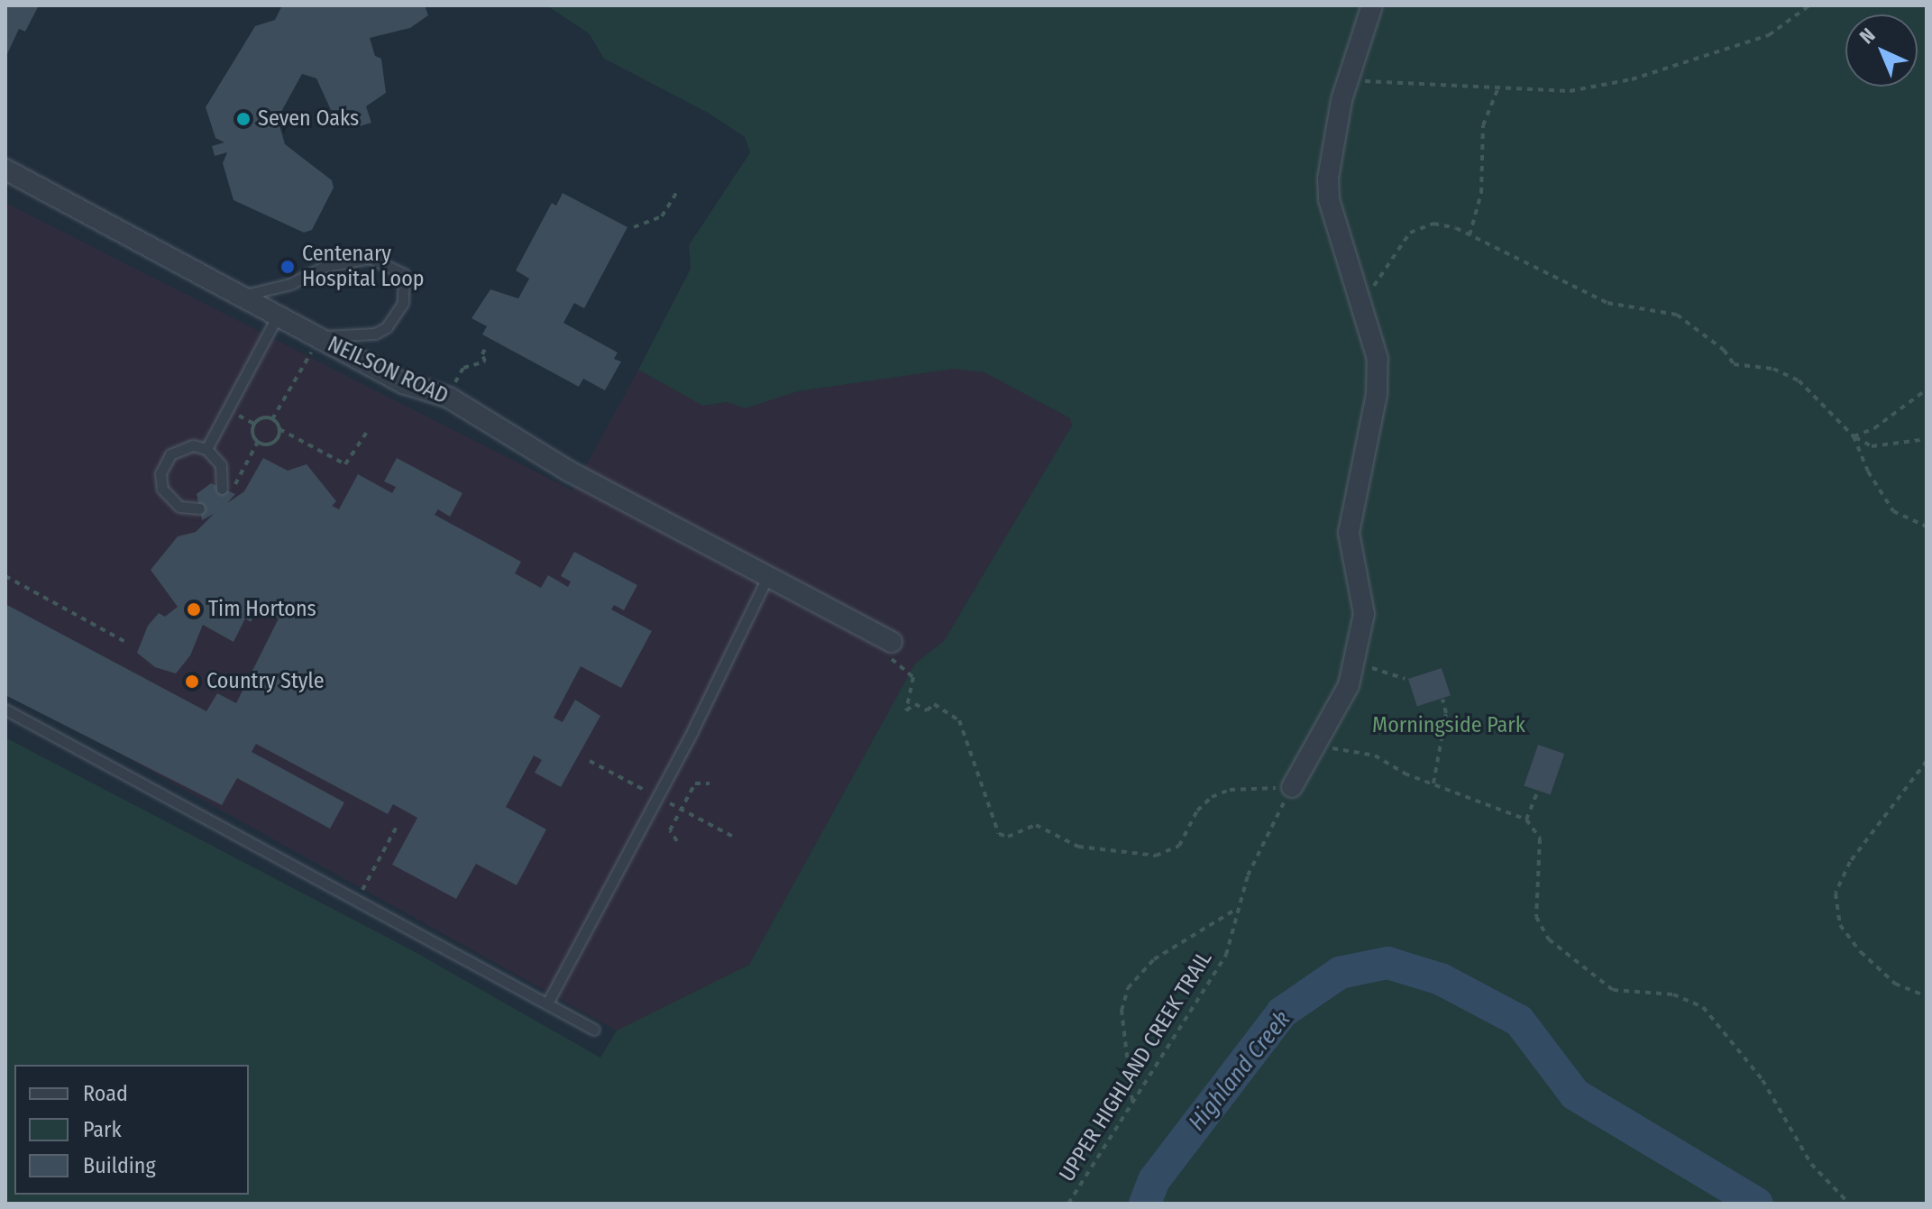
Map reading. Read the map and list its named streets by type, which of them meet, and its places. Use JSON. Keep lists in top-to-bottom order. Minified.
{"streets":{"street":["NEILSON ROAD"],"path":["UPPER HIGHLAND CREEK TRAIL"]},"water":["Highland Creek"],"parks":["Morningside Park"],"places":["Seven Oaks","Centenary Hospital Loop","Tim Hortons","Country Style"],"legend":["Road","Park","Building"],"north":"top left"}
